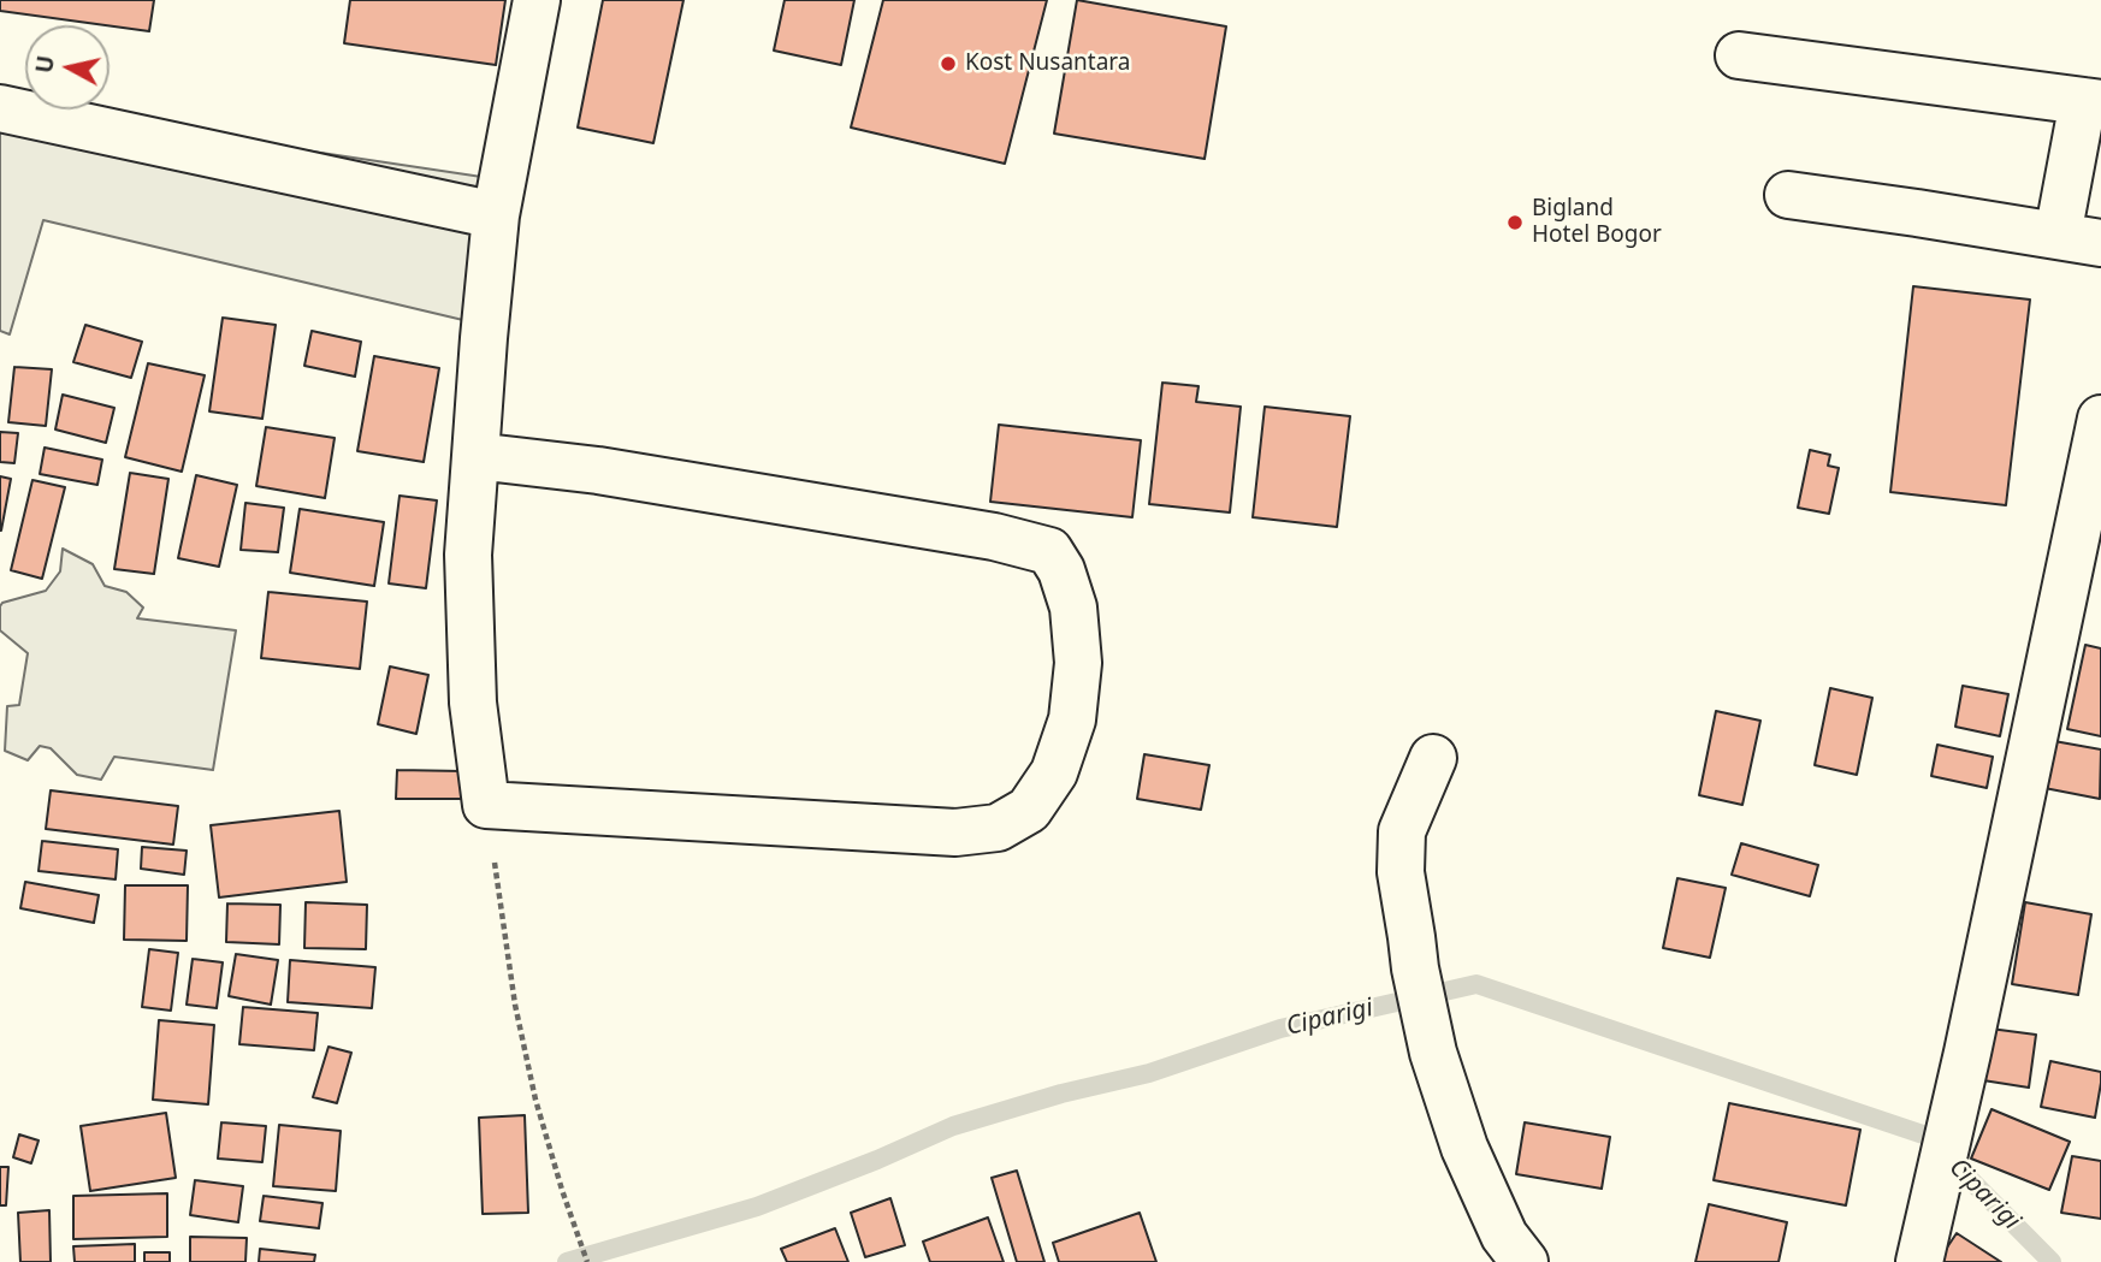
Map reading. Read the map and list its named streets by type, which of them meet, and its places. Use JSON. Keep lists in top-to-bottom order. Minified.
{"water":["Ciparigi"],"places":["Kost Nusantara","Bigland Hotel Bogor"],"north":"left"}
